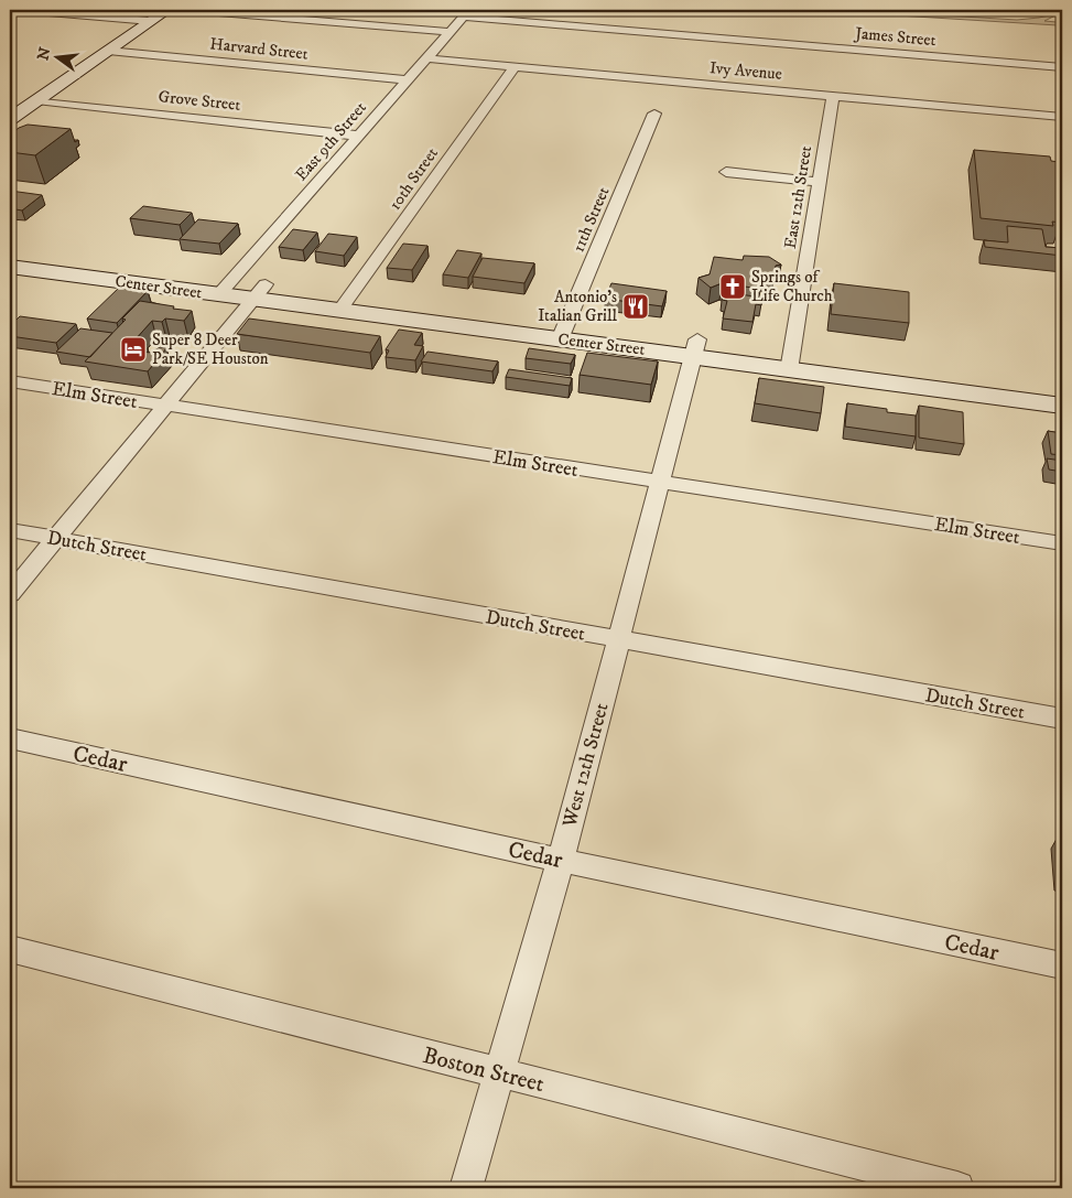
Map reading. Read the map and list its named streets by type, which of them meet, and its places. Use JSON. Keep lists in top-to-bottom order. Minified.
{"streets":{"main road":["Center Street"],"street":["James Street","Harvard Street","Ivy Avenue","Grove Street","East 9th Street","10th Street","East 12th Street","11th Street","Elm Street","Dutch Street","Cedar","West 12th Street","Boston Street"]},"crossings":[["James Street","East 9th Street"],["Harvard Street","East 9th Street"],["Ivy Avenue","East 9th Street"],["Ivy Avenue","10th Street"],["Ivy Avenue","East 12th Street"],["Grove Street","East 9th Street"],["East 9th Street","Center Street"],["10th Street","Center Street"],["East 12th Street","Center Street"],["11th Street","Center Street"],["Center Street","West 12th Street"],["Elm Street","West 12th Street"],["Dutch Street","West 12th Street"],["Cedar","West 12th Street"],["West 12th Street","Boston Street"]],"places":{"church":["Springs of Life Church"],"restaurant":["Antonio's Italian Grill"],"hotel":["Super 8 Deer Park/SE Houston"]},"north":"left"}
